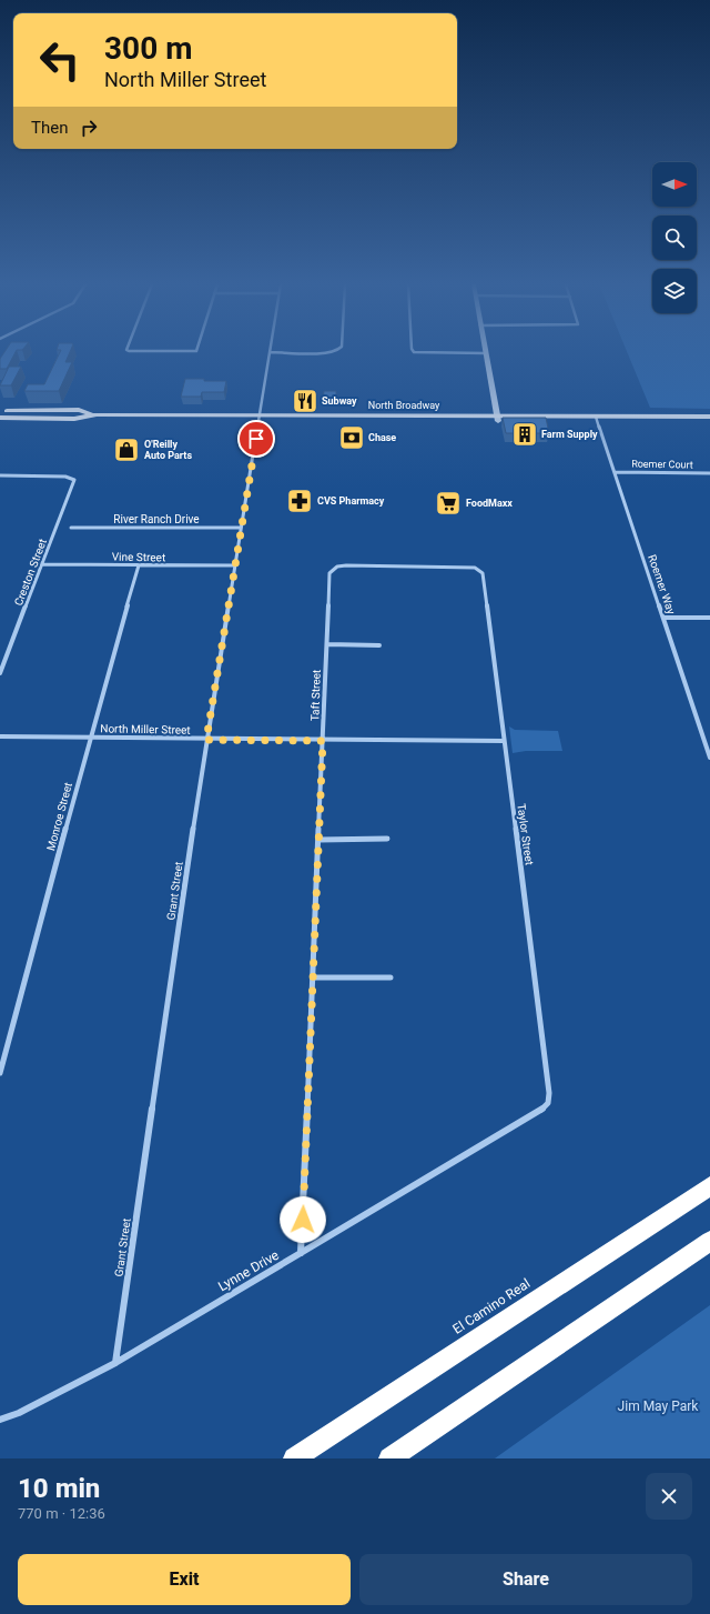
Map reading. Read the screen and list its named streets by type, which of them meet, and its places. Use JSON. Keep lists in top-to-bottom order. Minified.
{"streets":{"highway":["El Camino Real"],"main road":["North Broadway"],"street":["Roemer Court","River Ranch Drive","Vine Street","Creston Street","Roemer Way","Taft Street","North Miller Street","Monroe Street","Taylor Street","Grant Street","Lynne Drive"]},"crossings":[["North Broadway","Roemer Way"],["North Broadway","Grant Street"],["Roemer Court","Roemer Way"],["River Ranch Drive","Grant Street"],["Vine Street","Creston Street"],["Vine Street","Monroe Street"],["Vine Street","Grant Street"],["Taft Street","North Miller Street"],["Taft Street","Taylor Street"],["Taft Street","Lynne Drive"],["North Miller Street","Monroe Street"],["North Miller Street","Taylor Street"],["North Miller Street","Grant Street"],["Taylor Street","Lynne Drive"],["Grant Street","Lynne Drive"]],"parks":["Jim May Park"],"places":{"restaurant":["Subway"],"building":["Farm Supply"],"bank":["Chase"],"shop":["O'Reilly Auto Parts"],"pharmacy":["CVS Pharmacy"],"supermarket":["FoodMaxx"]},"north":"right","page":{"turn":["300 m","North Miller Street"],"then":"Then","heading":["10 min","770 m · 12:36"],"buttons":["Exit","Share"]}}
